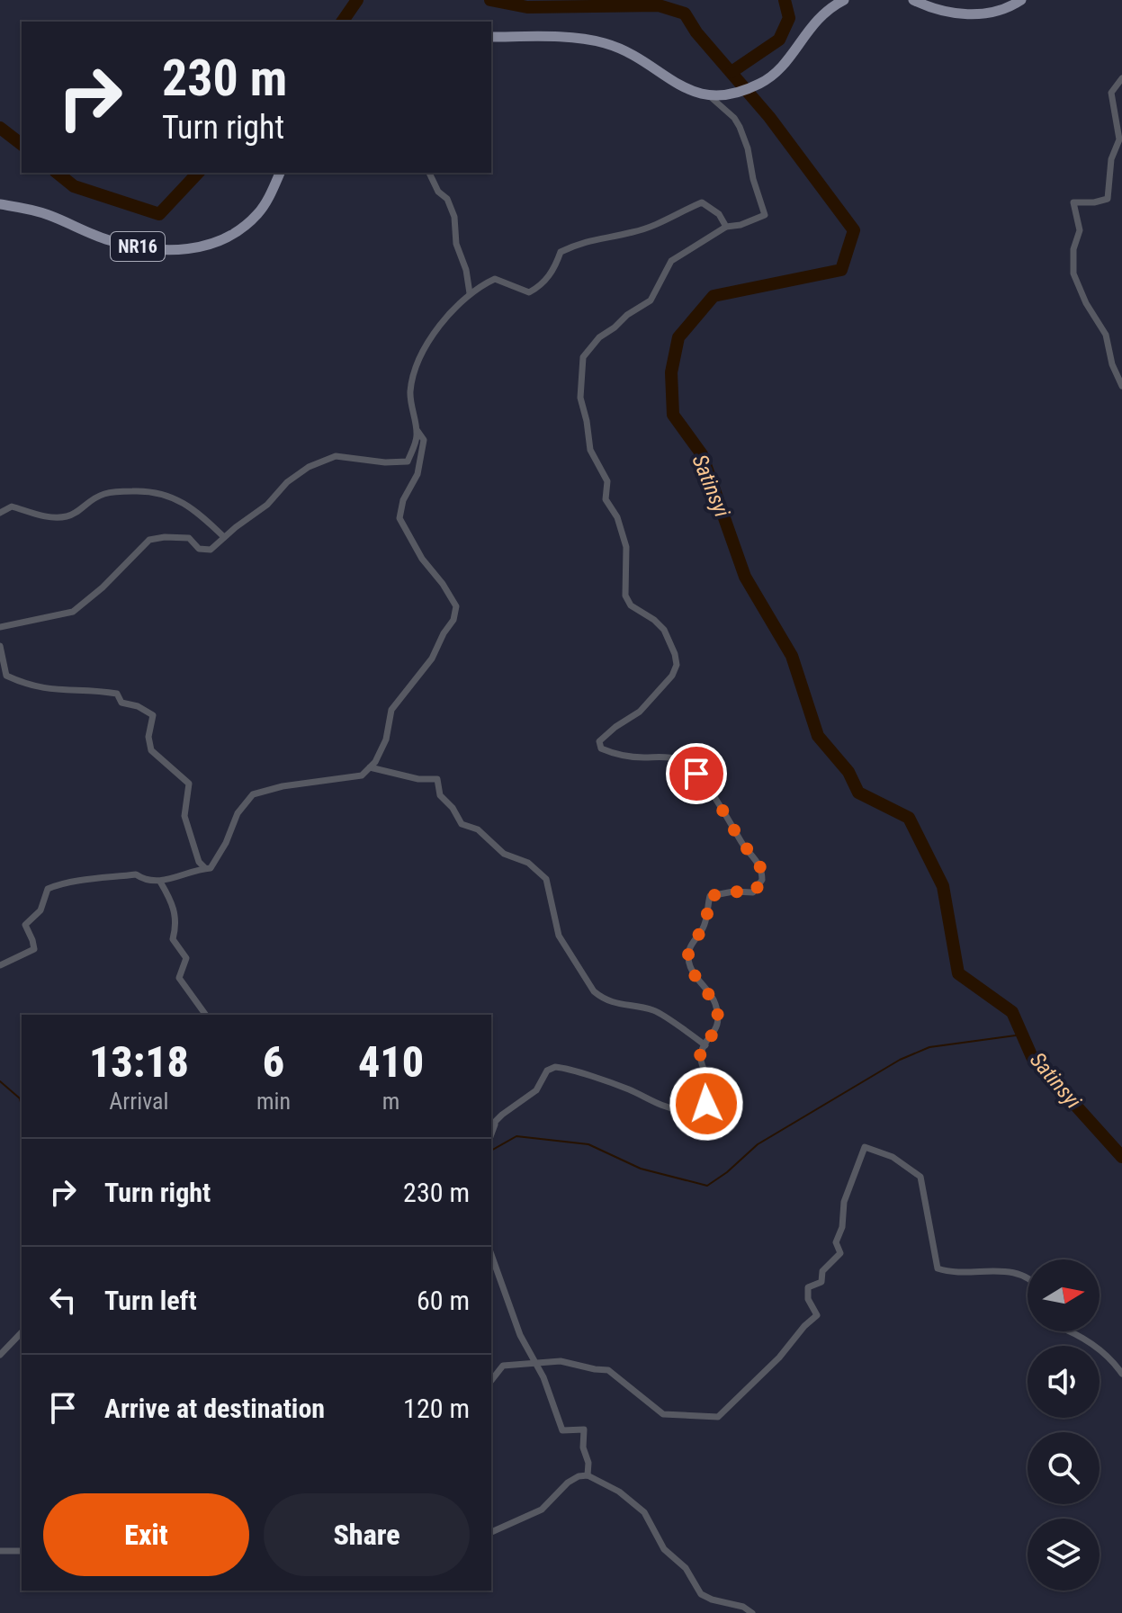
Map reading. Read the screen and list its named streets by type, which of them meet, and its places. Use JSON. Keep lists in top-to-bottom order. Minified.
{"streets":{"main road":["NR16"]},"water":["Satinsyi"],"north":"right","page":{"turn":["230 m","Turn right"],"eta":["13:18","Arrival","6","min","410","m"],"list":[{"name":"Turn right","value":"230 m"},{"name":"Turn left","value":"60 m"},{"name":"Arrive at destination","value":"120 m"}],"buttons":["Exit","Share"]}}
